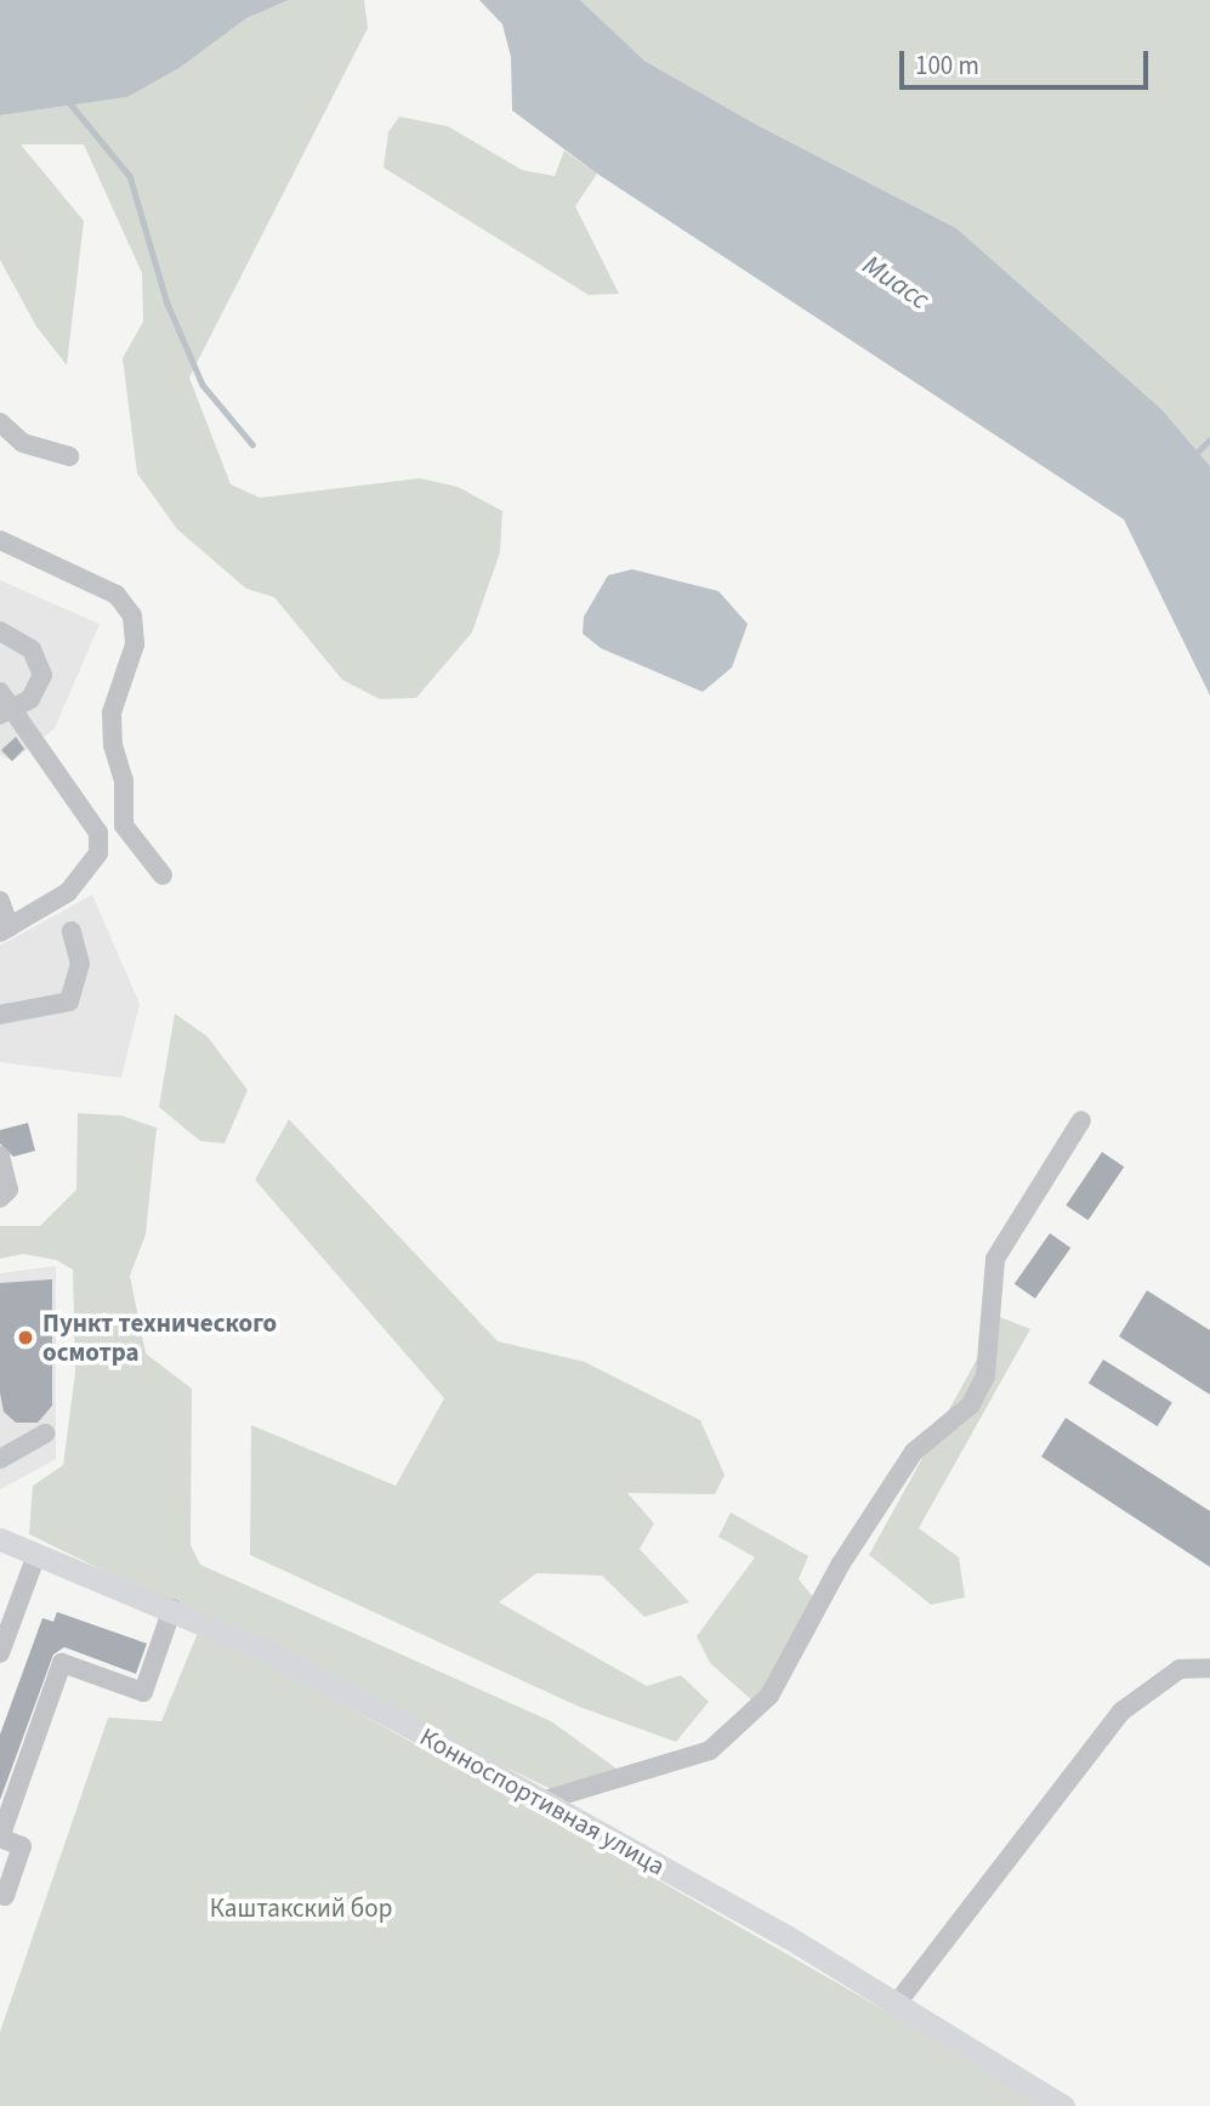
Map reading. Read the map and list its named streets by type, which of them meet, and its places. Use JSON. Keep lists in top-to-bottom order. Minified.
{"streets":{"main road":["Конноспортивная улица"]},"water":["Миасс"],"parks":["Каштакский бор"],"places":["Пункт технического осмотра"],"scale_bar":"100 m"}
